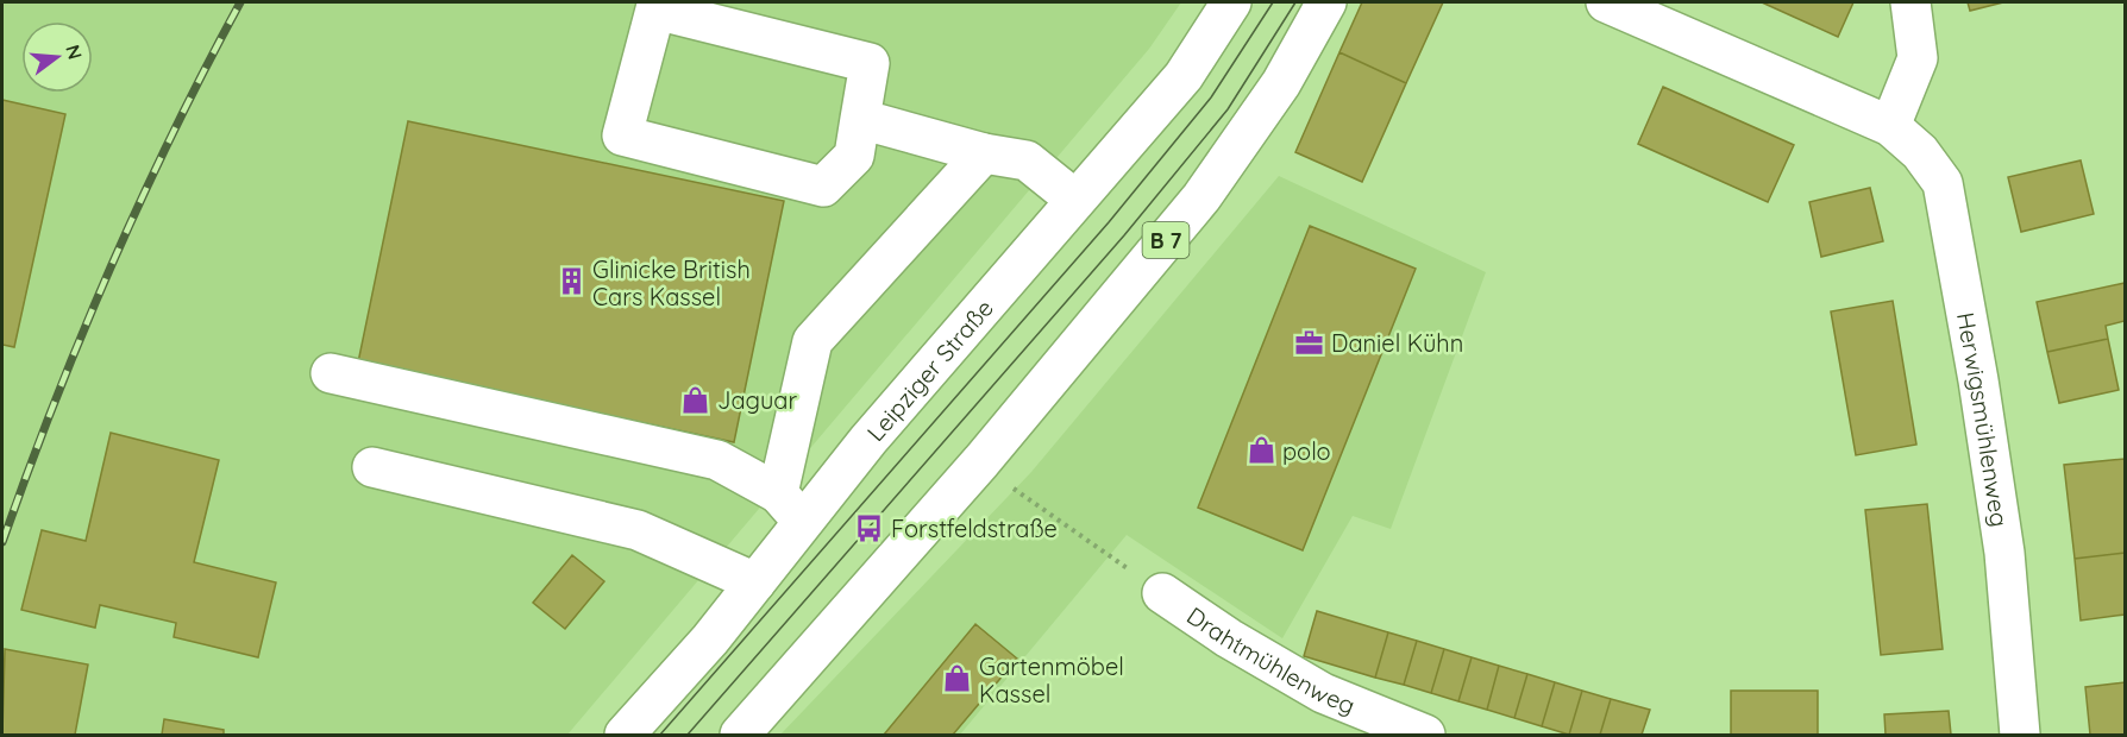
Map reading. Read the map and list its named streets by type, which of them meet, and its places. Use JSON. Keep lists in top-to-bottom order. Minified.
{"streets":{"main road":["B 7","Leipziger Straße","Herwigsmühlenweg","Drahtmühlenweg"]},"places":{"building":["Glinicke British Cars Kassel"],"office":["Daniel Kühn"],"shop":["Jaguar","polo","Gartenmöbel Kassel"],"bus stop":["Forstfeldstraße"]},"north":"right"}
